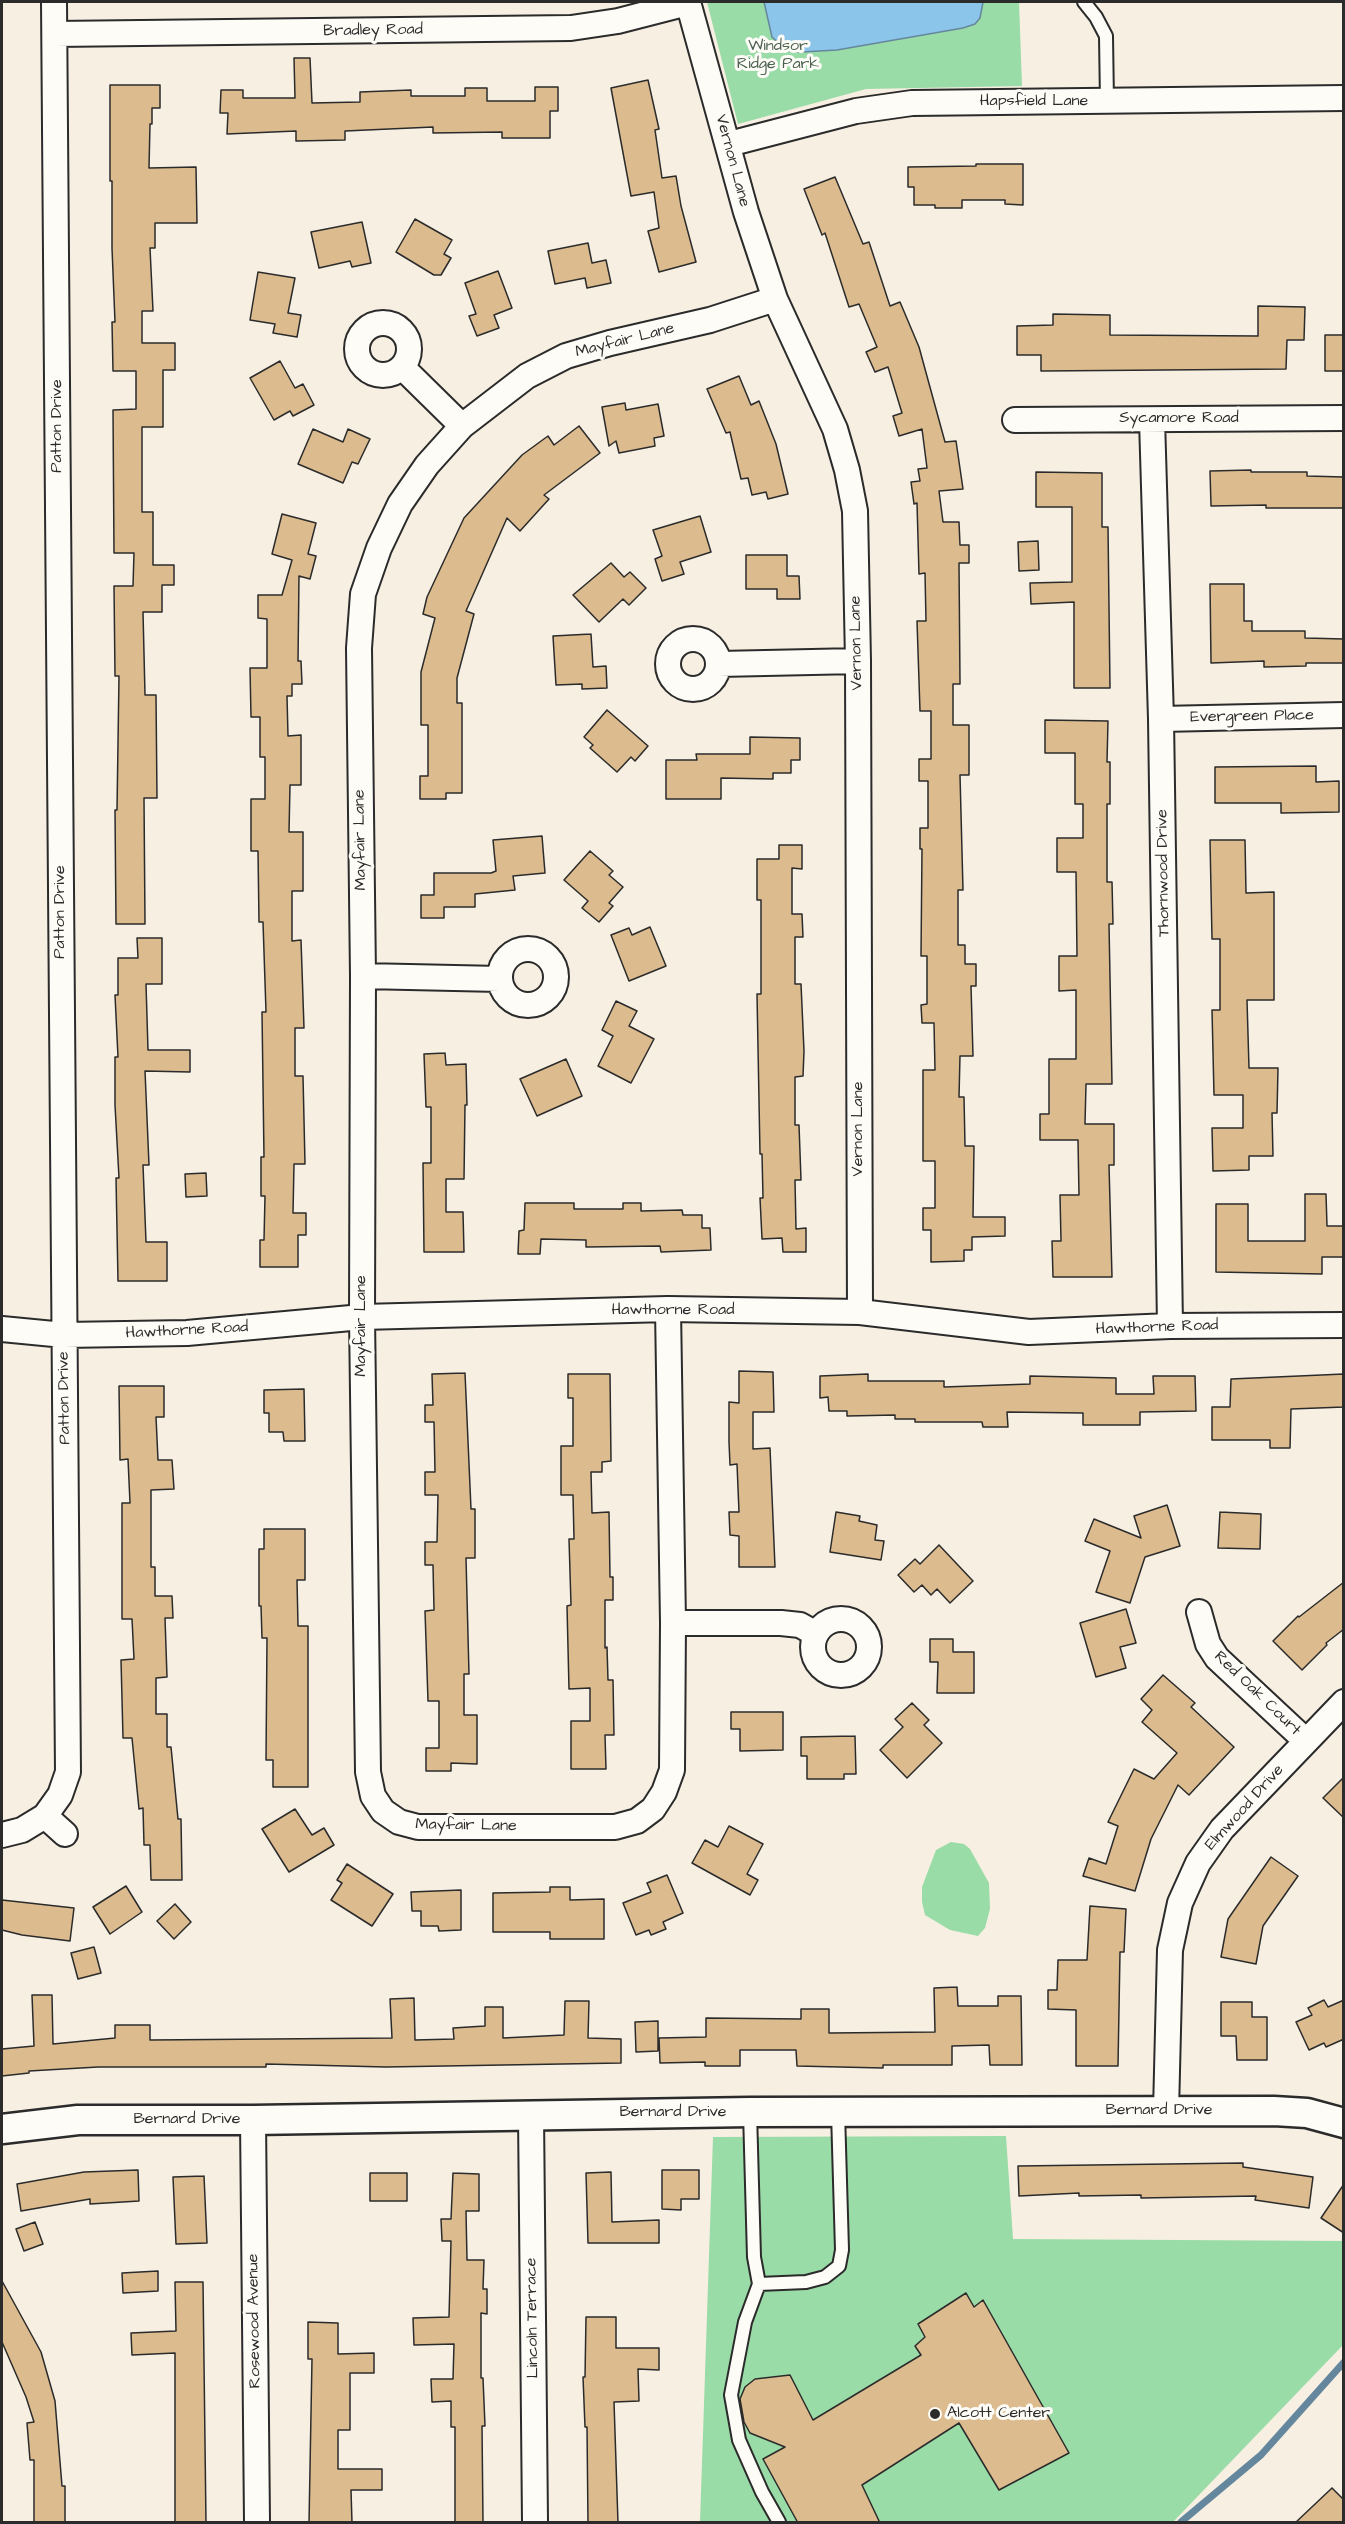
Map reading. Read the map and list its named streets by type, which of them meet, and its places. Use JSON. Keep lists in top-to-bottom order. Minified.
{"streets":{"street":["Bradley Road","Hapsfield Lane","Vernon Lane","Mayfair Lane","Sycamore Road","Patton Drive","Evergreen Place","Thornwood Drive","Hawthorne Road","Red Oak Court","Elmwood Drive","Bernard Drive","Lincoln Terrace","Rosewood Avenue"]},"crossings":[["Bradley Road","Vernon Lane"],["Bradley Road","Patton Drive"],["Hapsfield Lane","Vernon Lane"],["Vernon Lane","Mayfair Lane"],["Vernon Lane","Hawthorne Road"],["Mayfair Lane","Hawthorne Road"],["Sycamore Road","Thornwood Drive"],["Patton Drive","Hawthorne Road"],["Evergreen Place","Thornwood Drive"],["Thornwood Drive","Hawthorne Road"],["Red Oak Court","Elmwood Drive"],["Elmwood Drive","Bernard Drive"],["Bernard Drive","Lincoln Terrace"],["Bernard Drive","Rosewood Avenue"]],"parks":["Windsor Ridge Park"],"places":["Alcott Center"]}
